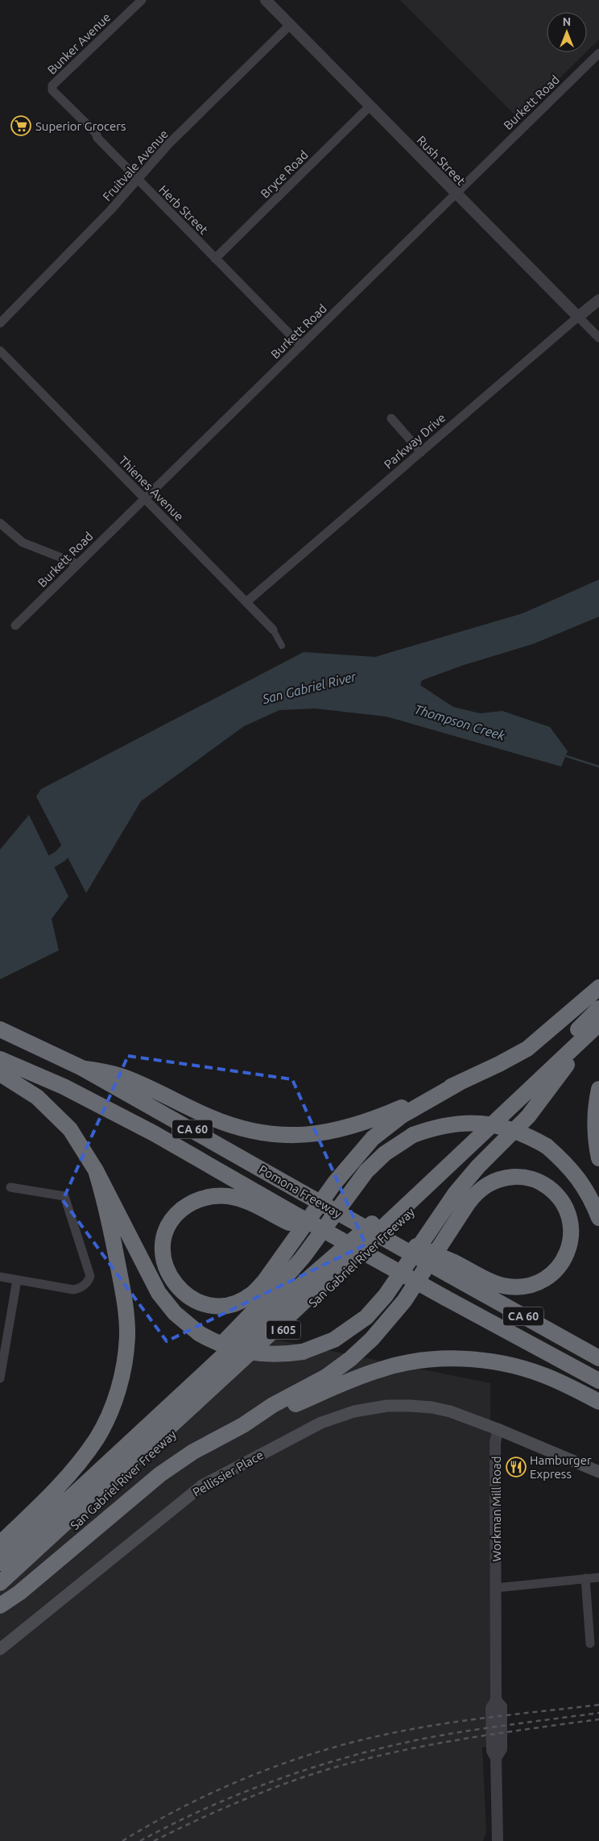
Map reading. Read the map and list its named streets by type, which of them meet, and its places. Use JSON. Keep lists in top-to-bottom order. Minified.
{"streets":{"highway":["CA 60","Pomona Freeway","San Gabriel River Freeway","I 605"],"main road":["Pellissier Place"],"street":["Bunker Avenue","Burkett Road","Rush Street","Fruitvale Avenue","Bryce Road","Herb Street","Parkway Drive","Thienes Avenue","Workman Mill Road"]},"crossings":[["Bunker Avenue","Herb Street"],["Burkett Road","Rush Street"],["Burkett Road","Herb Street"],["Burkett Road","Thienes Avenue"],["Rush Street","Fruitvale Avenue"],["Rush Street","Bryce Road"],["Rush Street","Parkway Drive"],["Fruitvale Avenue","Herb Street"],["Bryce Road","Herb Street"],["Parkway Drive","Thienes Avenue"],["Pellissier Place","Workman Mill Road"]],"water":["San Gabriel River","Thompson Creek"],"places":{"supermarket":["Superior Grocers"],"restaurant":["Hamburger Express"]},"north":"top"}
